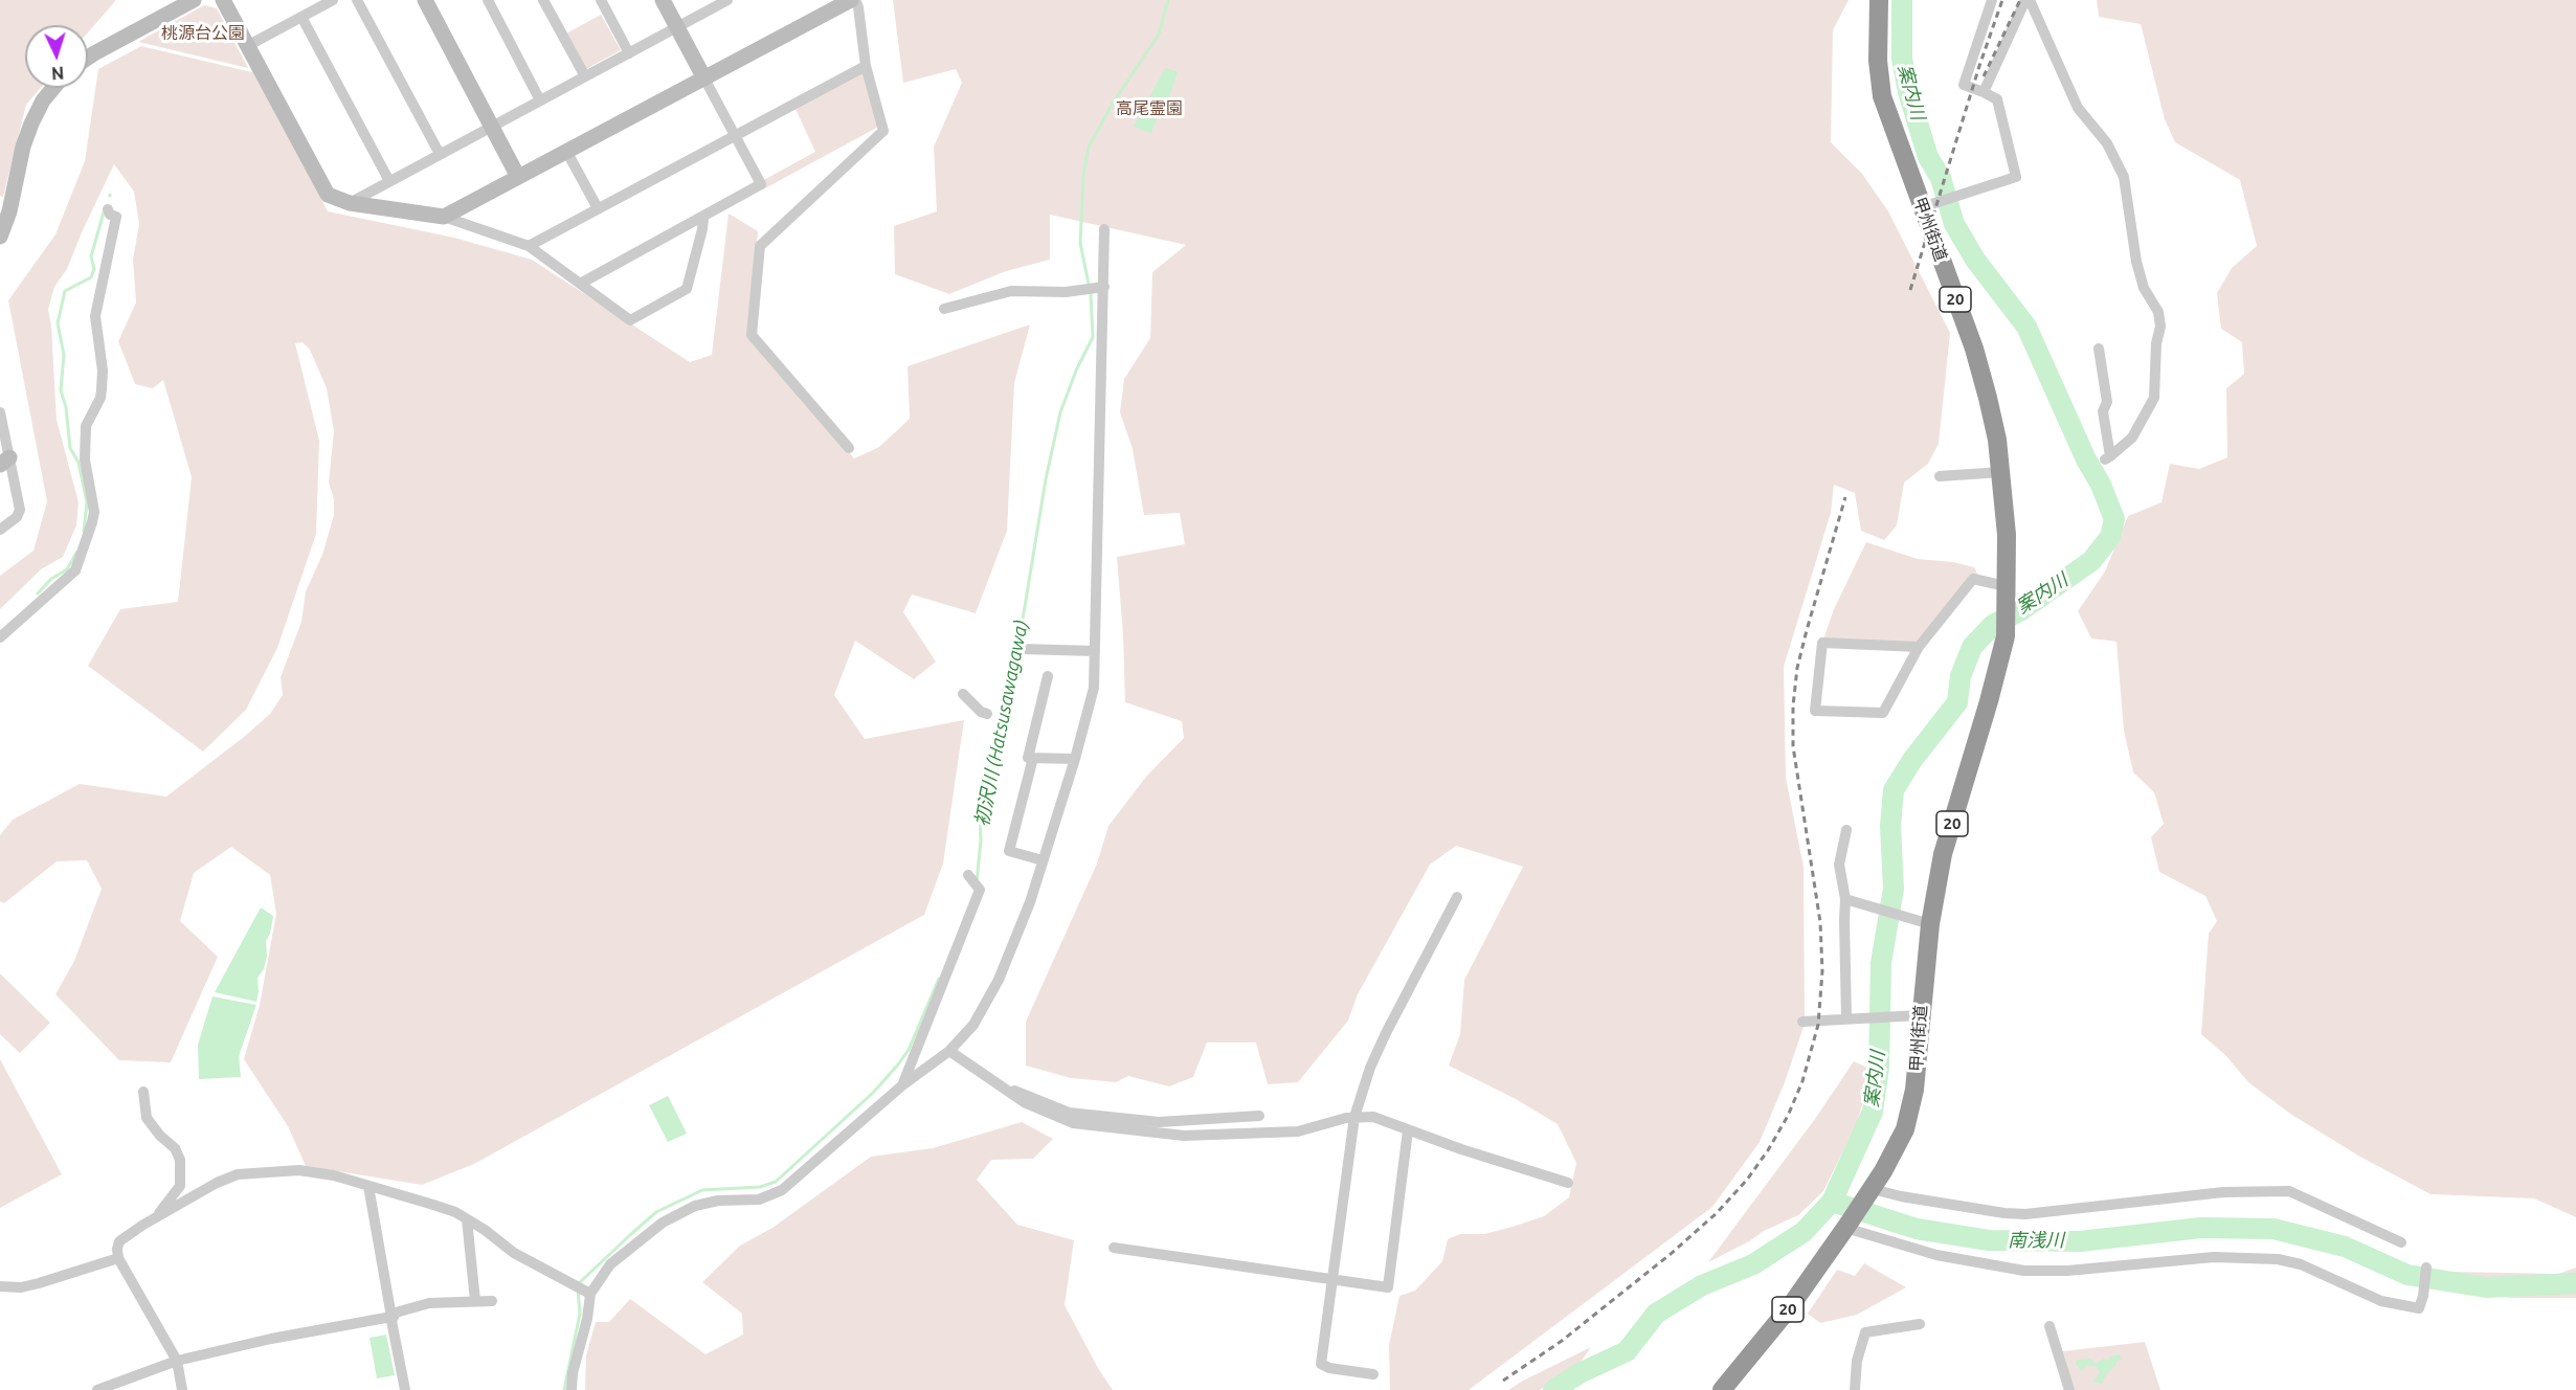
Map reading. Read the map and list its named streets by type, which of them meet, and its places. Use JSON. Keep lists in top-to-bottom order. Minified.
{"streets":{"highway":["甲州街道","20"]},"water":["案内川","初沢川 (Hatsusawagawa)","南浅川"],"parks":["桃源台公園","高尾霊園"],"north":"bottom"}
